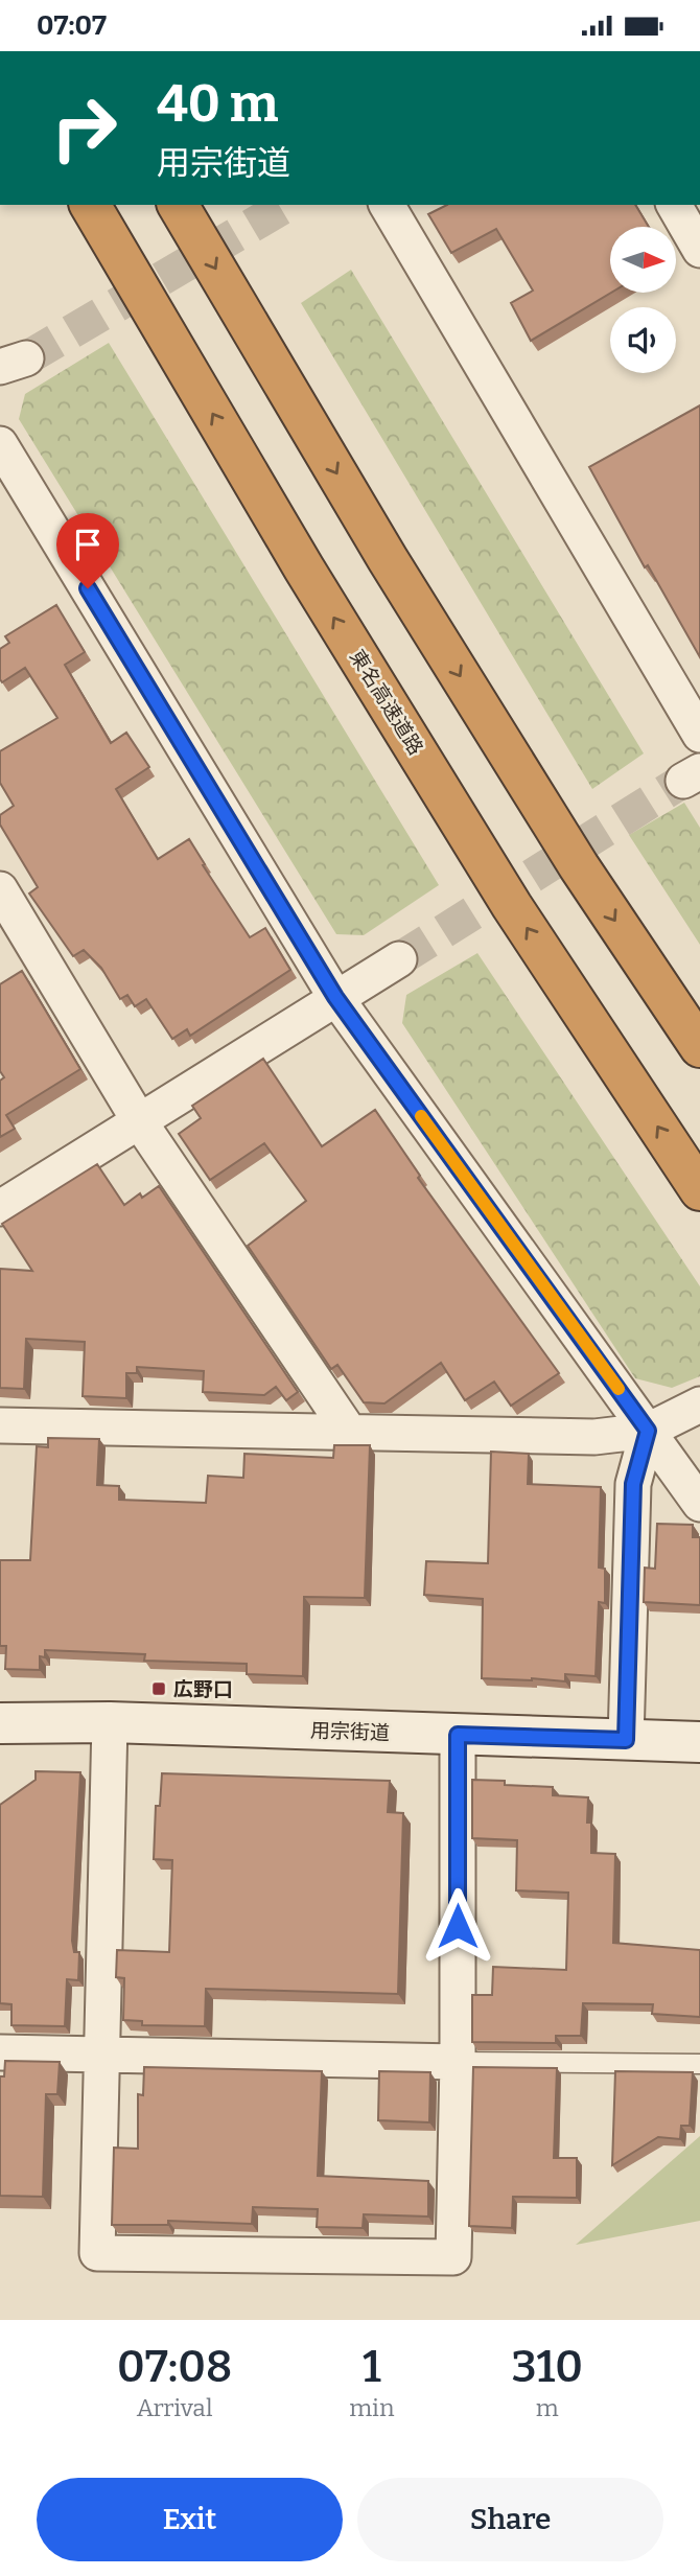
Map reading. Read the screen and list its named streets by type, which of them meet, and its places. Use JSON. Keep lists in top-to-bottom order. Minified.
{"streets":{"highway":["東名高速道路"],"street":["用宗街道"]},"places":{"transit":["広野口"]},"north":"right","page":{"status":"07:07","turn":["40 m","用宗街道"],"eta":["07:08","Arrival","1","min","310","m"],"buttons":["Exit","Share"]}}
